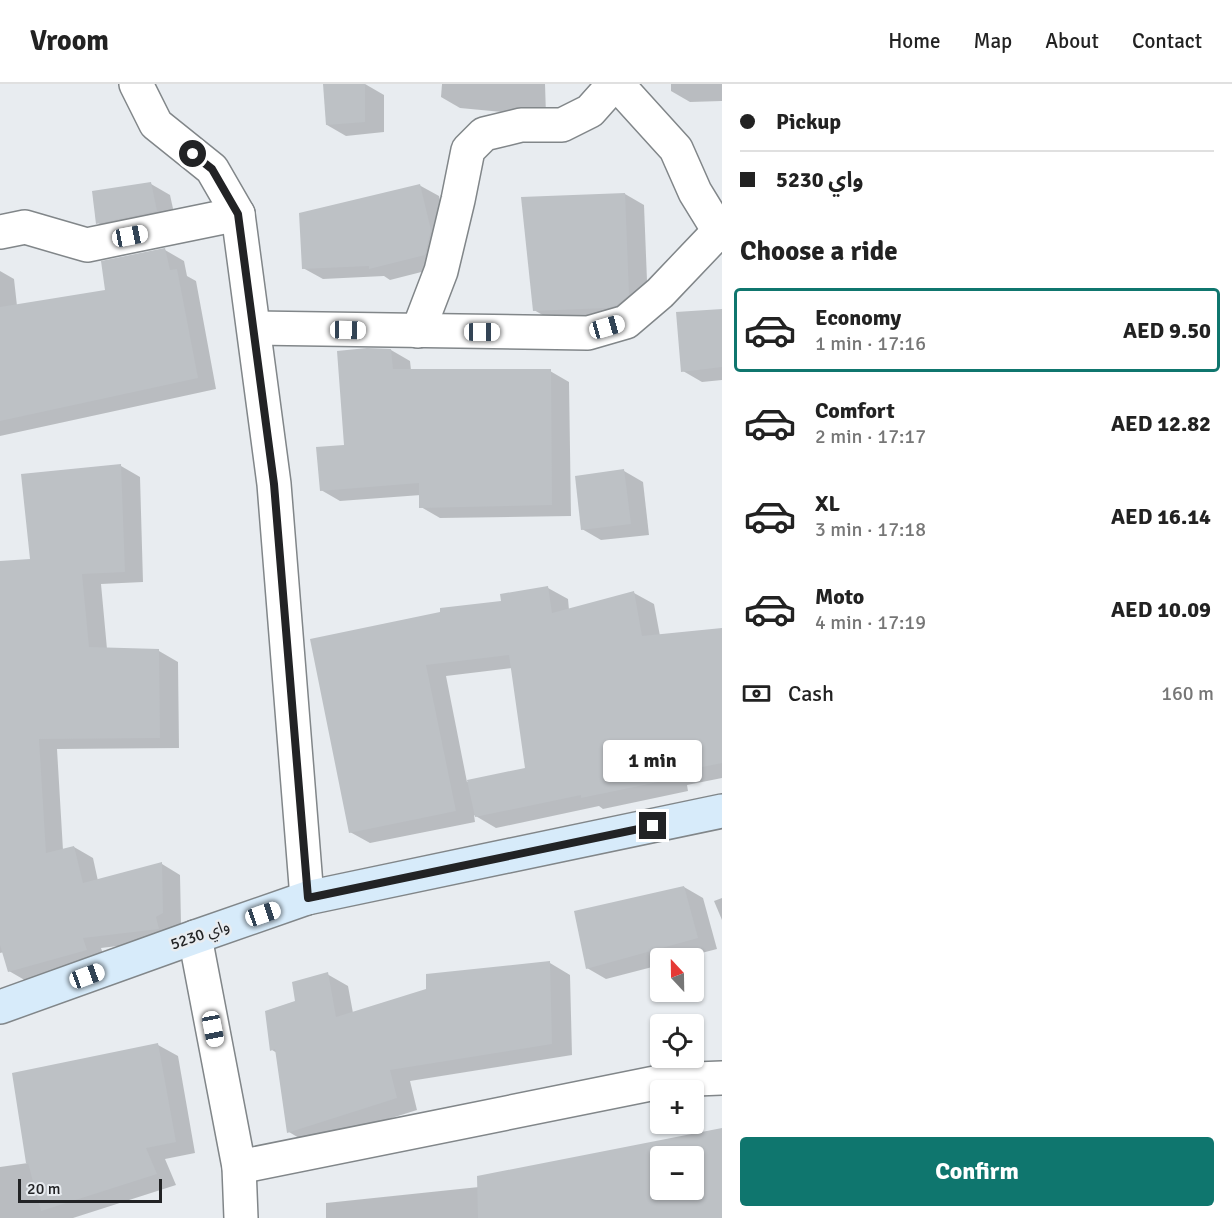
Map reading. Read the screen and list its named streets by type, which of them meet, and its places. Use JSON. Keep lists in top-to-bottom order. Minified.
{"streets":{"street":["واي 5230"]},"scale_bar":"20 m","north":"top","page":{"header":"Vroom","nav":["Home","Map","About","Contact"],"banner":["Pickup","واي 5230"],"heading":"Choose a ride","list":[{"name":"Economy","note":"1 min · 17:16","value":"AED 9.50"},{"name":"Comfort","note":"2 min · 17:17","value":"AED 12.82"},{"name":"XL","note":"3 min · 17:18","value":"AED 16.14"},{"name":"Moto","note":"4 min · 17:19","value":"AED 10.09"}],"pay":["Cash","160 m"],"bubble":"1 min","map_buttons":["+","−"],"buttons":"Confirm","scale":"20 m"}}
